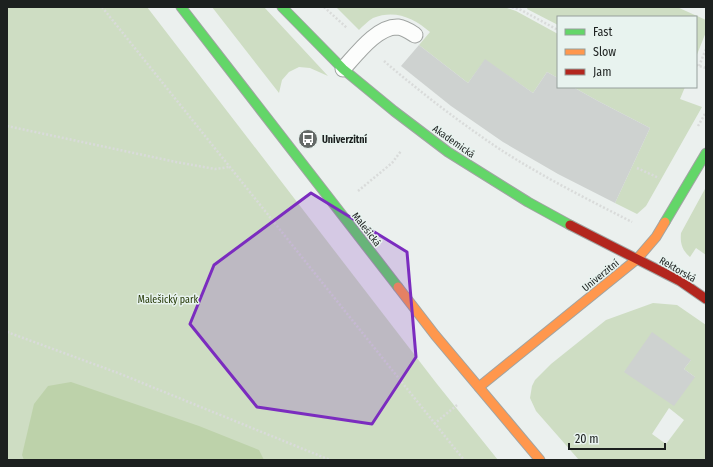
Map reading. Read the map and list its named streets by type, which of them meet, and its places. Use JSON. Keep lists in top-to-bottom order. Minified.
{"streets":{"street":["Akademická","Malešická","Rektorská","Univerzitní"]},"crossings":[["Akademická","Rektorská"],["Akademická","Univerzitní"],["Malešická","Univerzitní"],["Rektorská","Univerzitní"]],"parks":["Malešický park"],"places":{"bus stop":["Univerzitní"]},"legend":["Fast","Slow","Jam"],"scale_bar":"20 m"}
